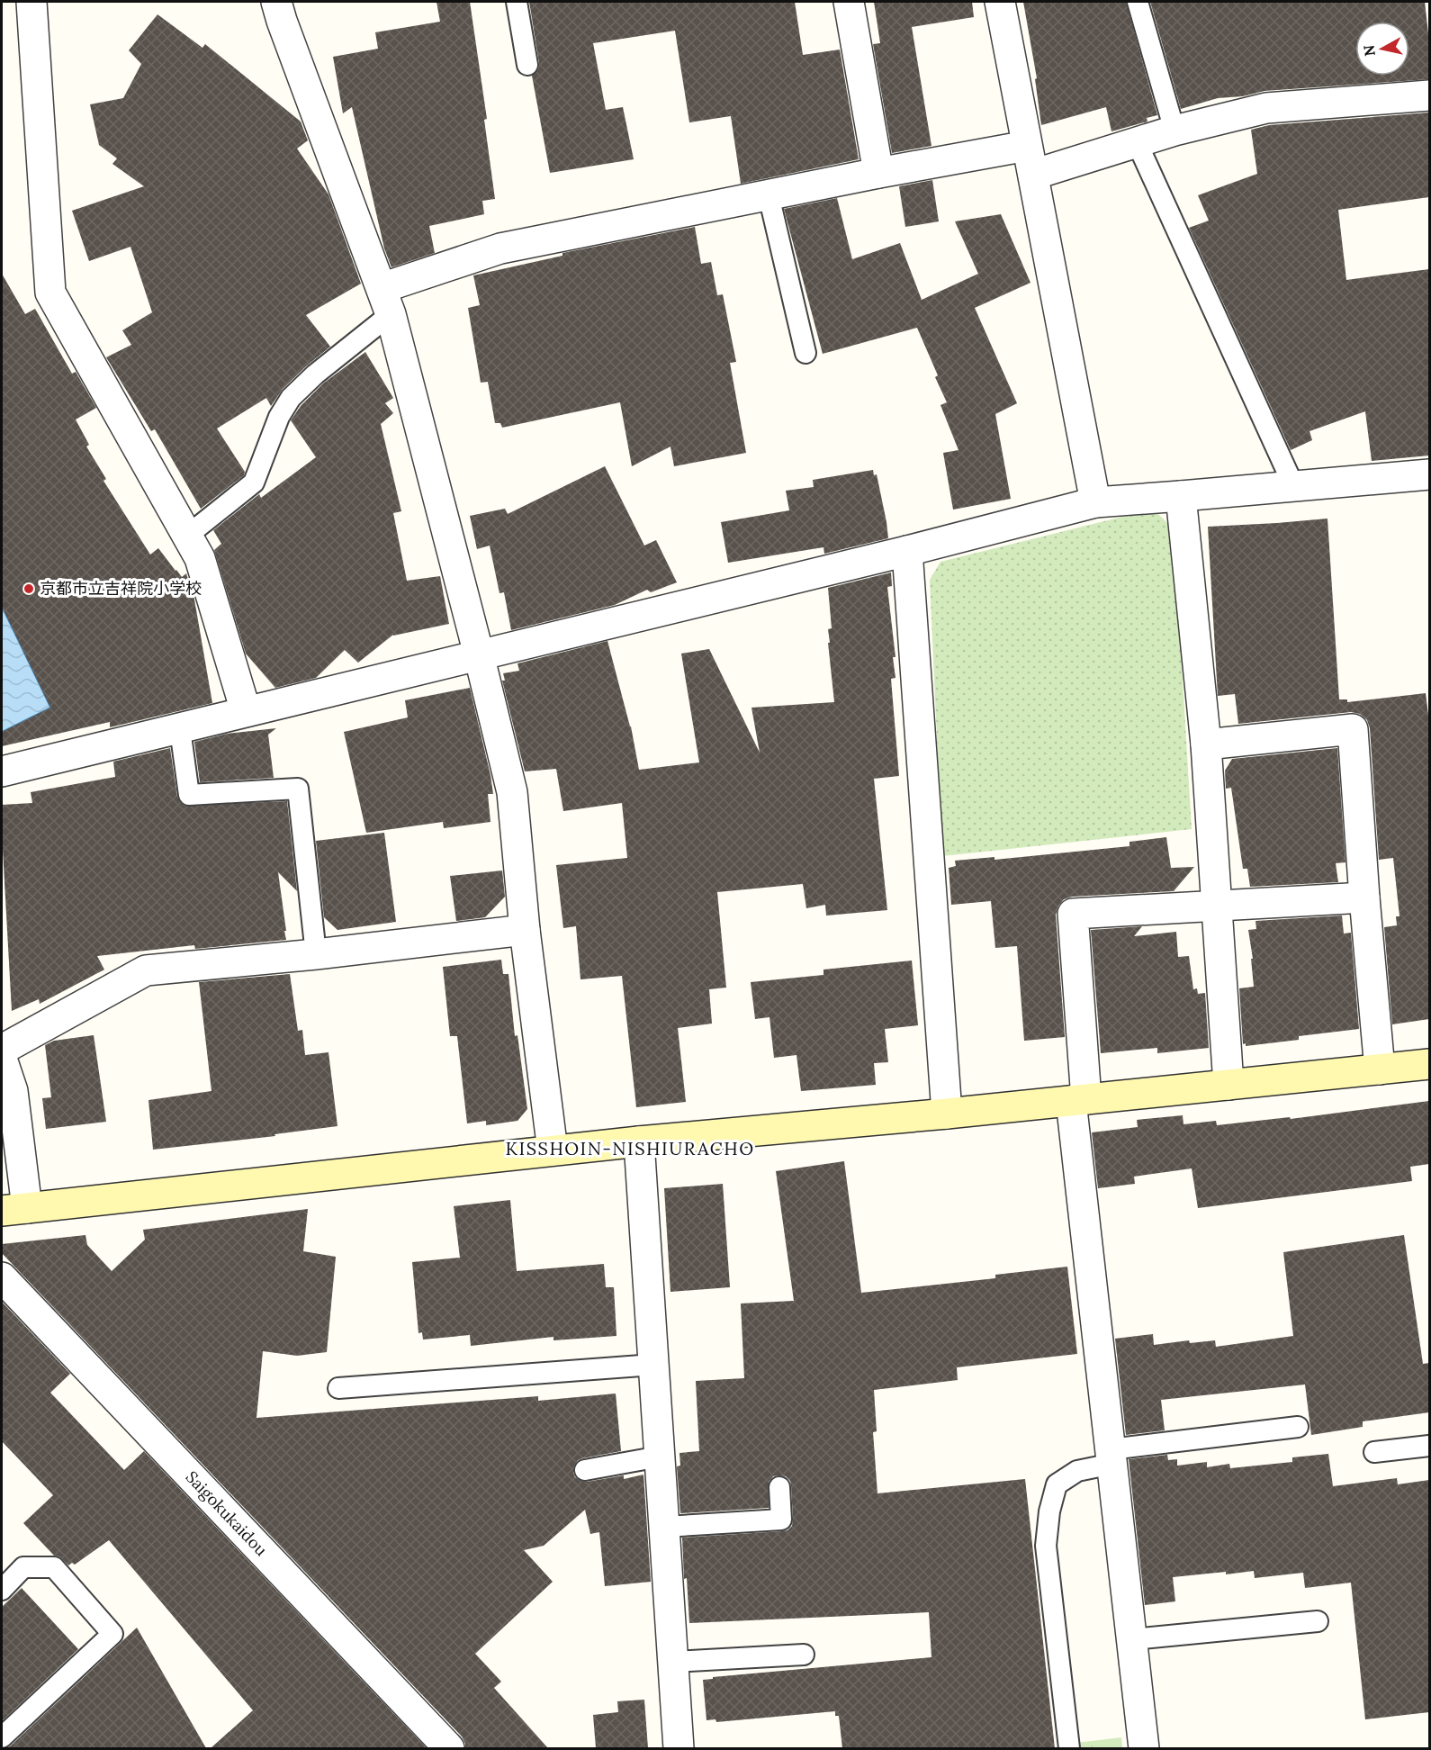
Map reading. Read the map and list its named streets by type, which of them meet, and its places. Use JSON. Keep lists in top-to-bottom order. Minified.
{"streets":{"street":["Saigokukaidou"]},"districts":["KISSHOIN-NISHIURACHO"],"places":["京都市立吉祥院小学校"],"north":"left"}
